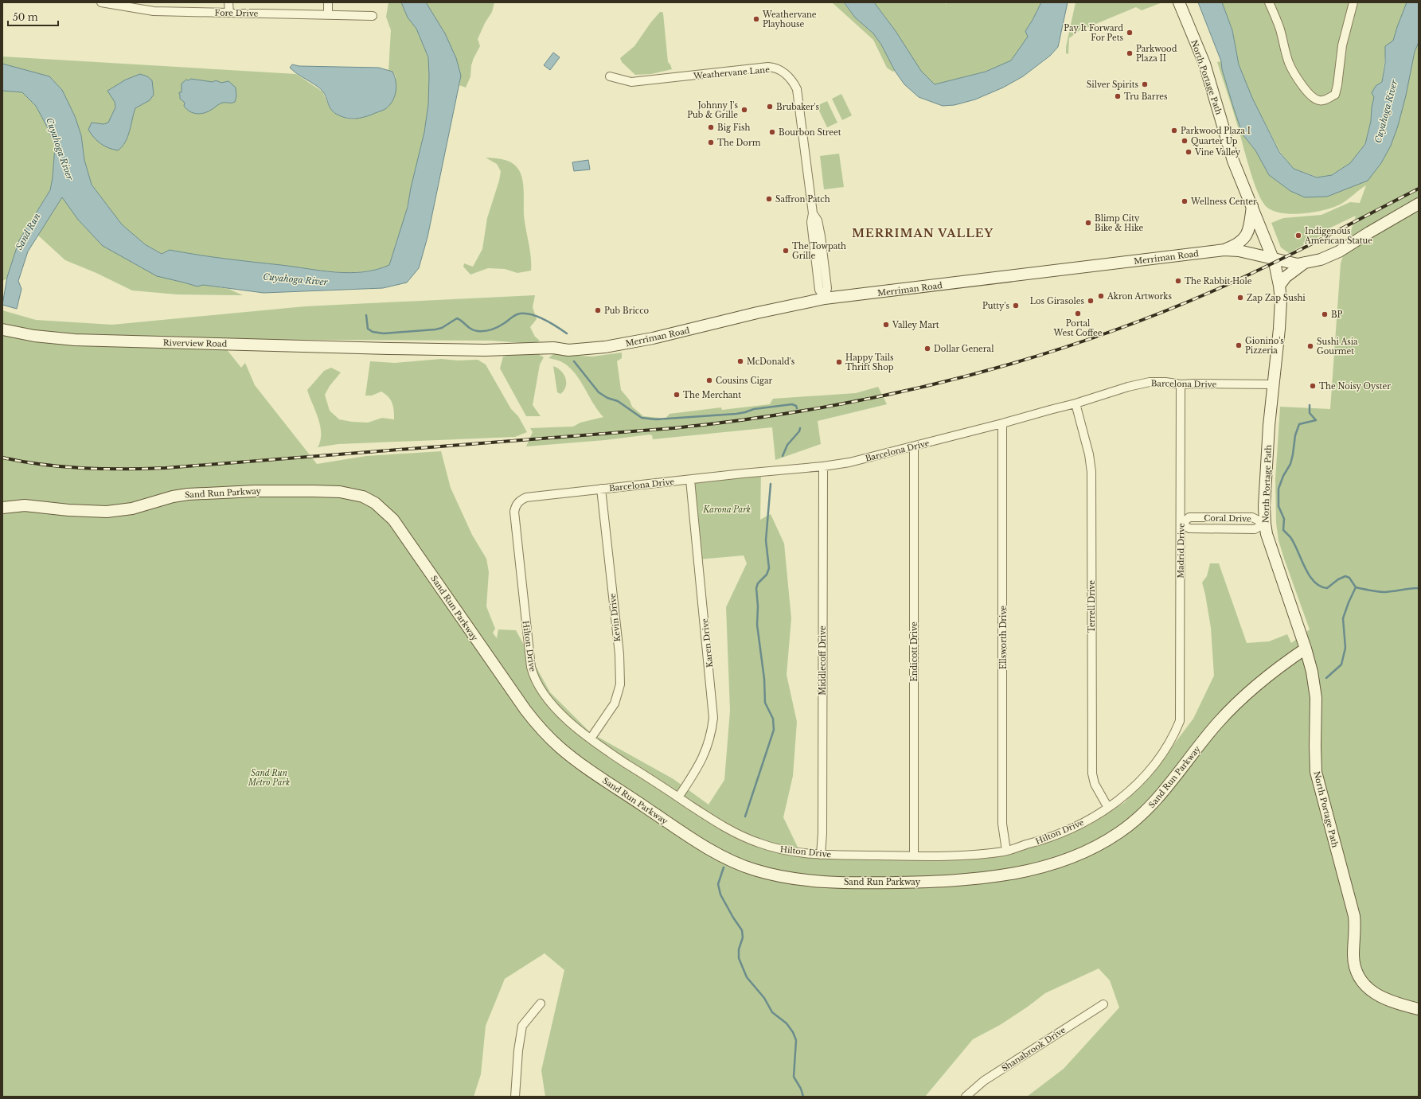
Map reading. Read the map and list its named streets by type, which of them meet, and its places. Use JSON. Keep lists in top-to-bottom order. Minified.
{"streets":{"main road":["North Portage Path","Merriman Road","Riverview Road","Sand Run Parkway"],"street":["Fore Drive","Weathervane Lane","Barcelona Drive","Coral Drive","Madrid Drive","Terrell Drive","Kevin Drive","Ellsworth Drive","Karen Drive","Hilton Drive","Endicott Drive","Middlecoff Drive","Shanabrook Drive"]},"crossings":[["Weathervane Lane","Merriman Road"],["North Portage Path","Merriman Road"],["North Portage Path","Barcelona Drive"],["North Portage Path","Sand Run Parkway"],["North Portage Path","Coral Drive"],["Merriman Road","Riverview Road"],["Barcelona Drive","Madrid Drive"],["Barcelona Drive","Terrell Drive"],["Barcelona Drive","Kevin Drive"],["Barcelona Drive","Ellsworth Drive"],["Barcelona Drive","Karen Drive"],["Barcelona Drive","Hilton Drive"],["Barcelona Drive","Endicott Drive"],["Barcelona Drive","Middlecoff Drive"],["Coral Drive","Madrid Drive"],["Madrid Drive","Hilton Drive"],["Terrell Drive","Hilton Drive"],["Kevin Drive","Hilton Drive"],["Ellsworth Drive","Hilton Drive"],["Karen Drive","Hilton Drive"],["Hilton Drive","Endicott Drive"],["Hilton Drive","Middlecoff Drive"]],"districts":["MERRIMAN VALLEY"],"water":["Cuyahoga River","Sand Run"],"parks":["Karona Park","Sand Run Metro Park"],"places":["Weathervane Playhouse","Pay It Forward For Pets","Parkwood Plaza II","Silver Spirits","Tru Barres","Brubaker's","Johnny J's Pub & Grille","Big Fish","Parkwood Plaza I","Bourbon Street","Quarter Up","The Dorm","Vine Valley","Saffron Patch","Wellness Center","Blimp City Bike & Hike","Indigenous American Statue","The Towpath Grille","The Rabbit Hole","Akron Artworks","Zap Zap Sushi","Los Girasoles","Putty's","Pub Bricco","Portal West Coffee","BP","Valley Mart","Gionino's Pizzeria","Sushi Asia Gourmet","Dollar General","McDonald's","Happy Tails Thrift Shop","Cousins Cigar","The Noisy Oyster","The Merchant"],"scale_bar":"50 m"}
